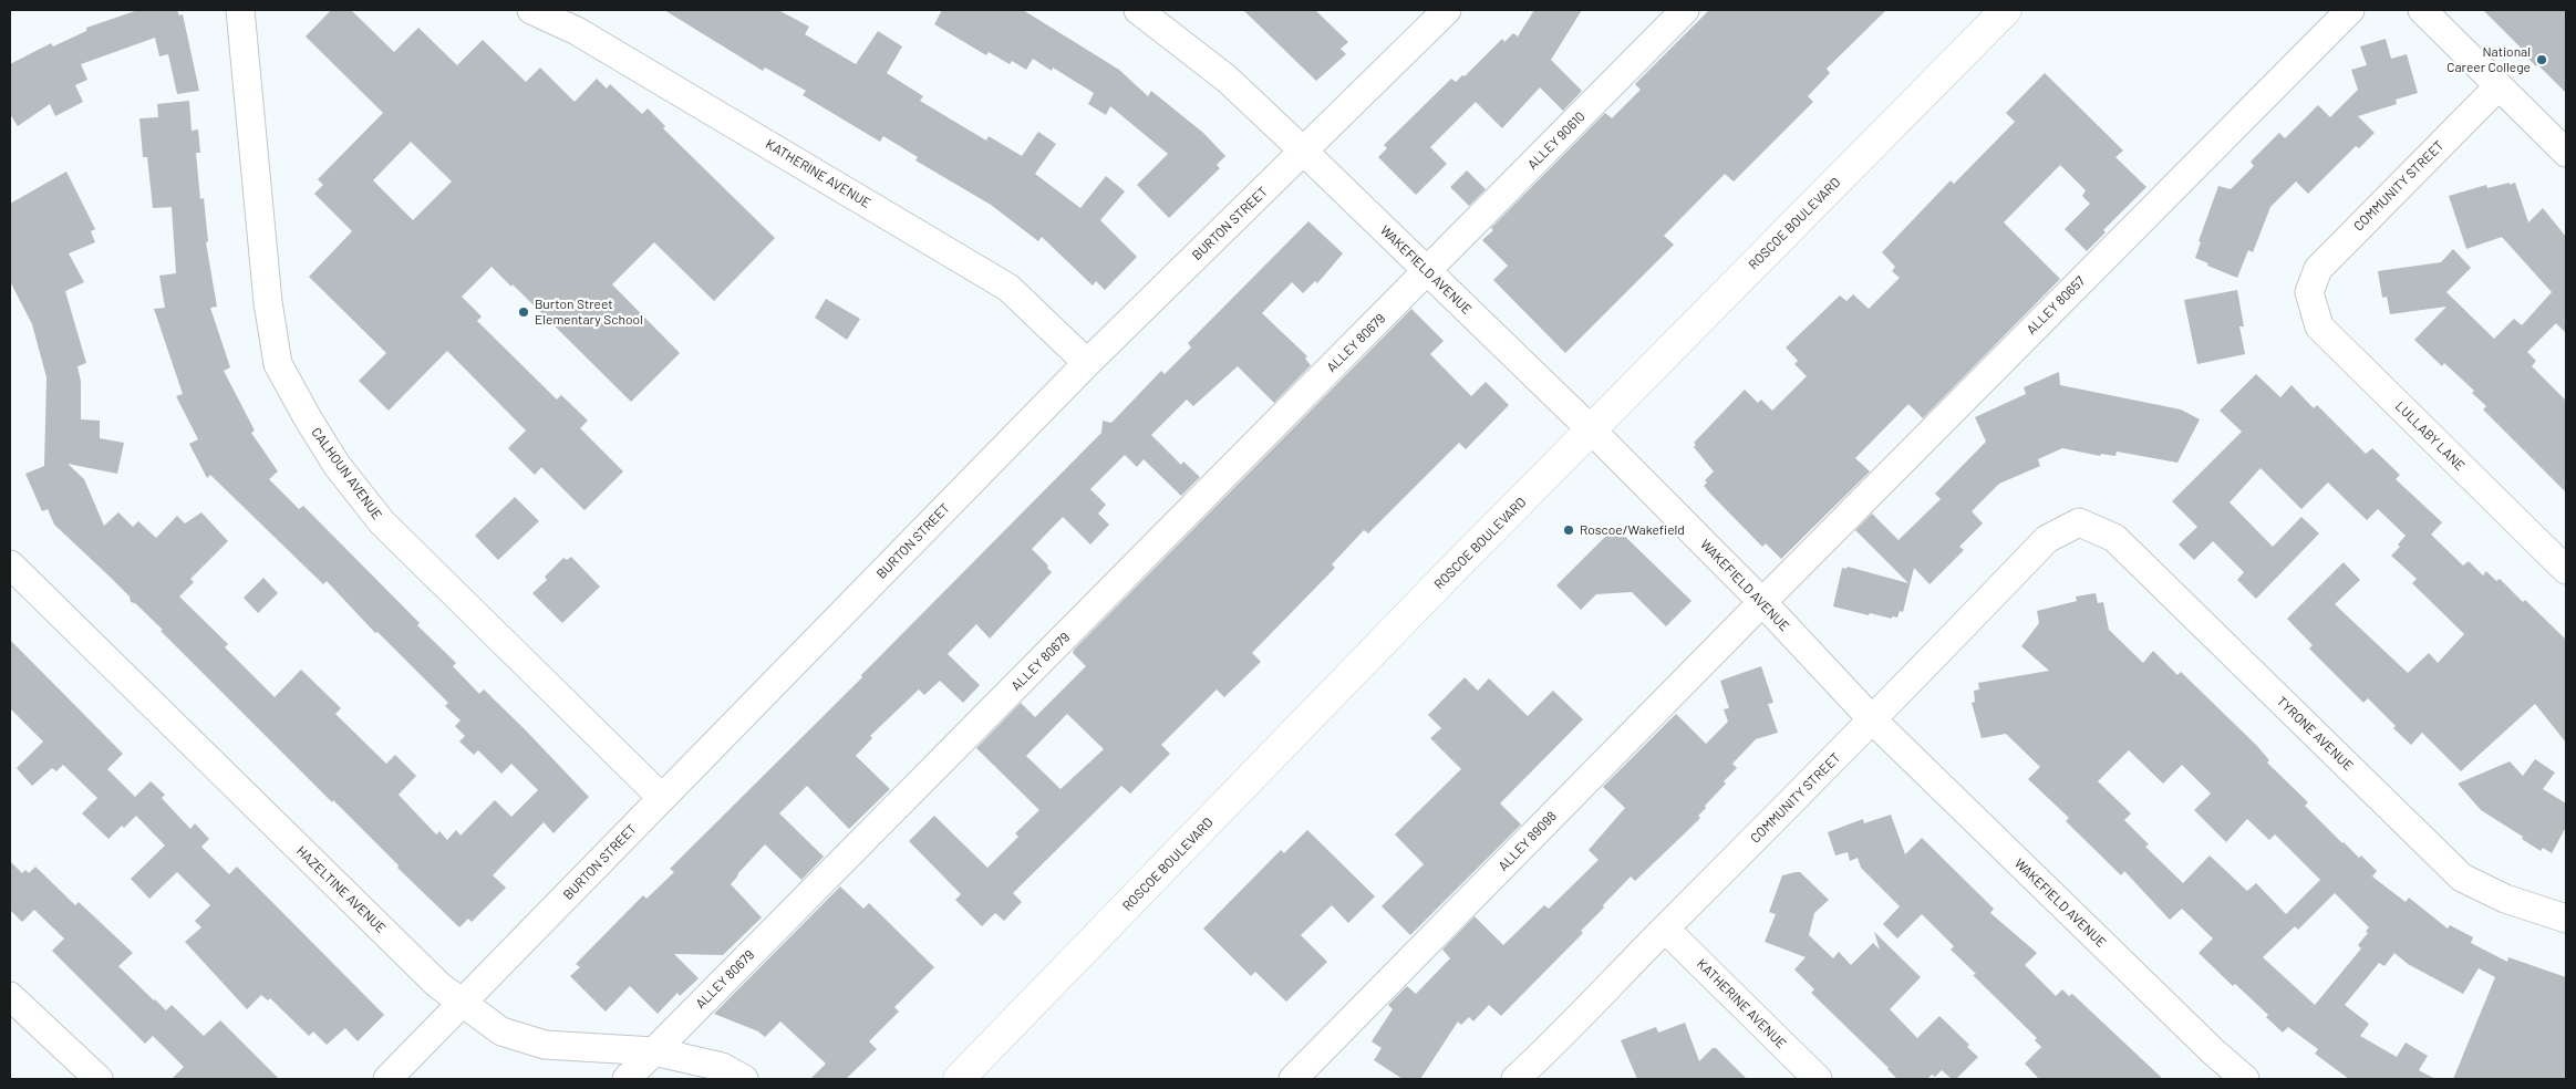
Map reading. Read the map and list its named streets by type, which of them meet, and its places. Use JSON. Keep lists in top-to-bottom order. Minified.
{"streets":{"main road":["ROSCOE BOULEVARD"],"street":["ALLEY 90610","KATHERINE AVENUE","COMMUNITY STREET","BURTON STREET","WAKEFIELD AVENUE","ALLEY 80657","ALLEY 80679","LULLABY LANE","CALHOUN AVENUE","TYRONE AVENUE","ALLEY 89098","HAZELTINE AVENUE"]},"crossings":[["ALLEY 90610","WAKEFIELD AVENUE"],["ALLEY 90610","ALLEY 80679"],["KATHERINE AVENUE","COMMUNITY STREET"],["KATHERINE AVENUE","BURTON STREET"],["COMMUNITY STREET","WAKEFIELD AVENUE"],["COMMUNITY STREET","LULLABY LANE"],["COMMUNITY STREET","TYRONE AVENUE"],["BURTON STREET","WAKEFIELD AVENUE"],["BURTON STREET","CALHOUN AVENUE"],["BURTON STREET","HAZELTINE AVENUE"],["ROSCOE BOULEVARD","WAKEFIELD AVENUE"],["WAKEFIELD AVENUE","ALLEY 80657"],["WAKEFIELD AVENUE","ALLEY 80679"],["WAKEFIELD AVENUE","ALLEY 89098"],["ALLEY 80657","ALLEY 89098"],["ALLEY 80679","HAZELTINE AVENUE"]],"places":["National Career College","Burton Street Elementary School","Roscoe/Wakefield"]}
